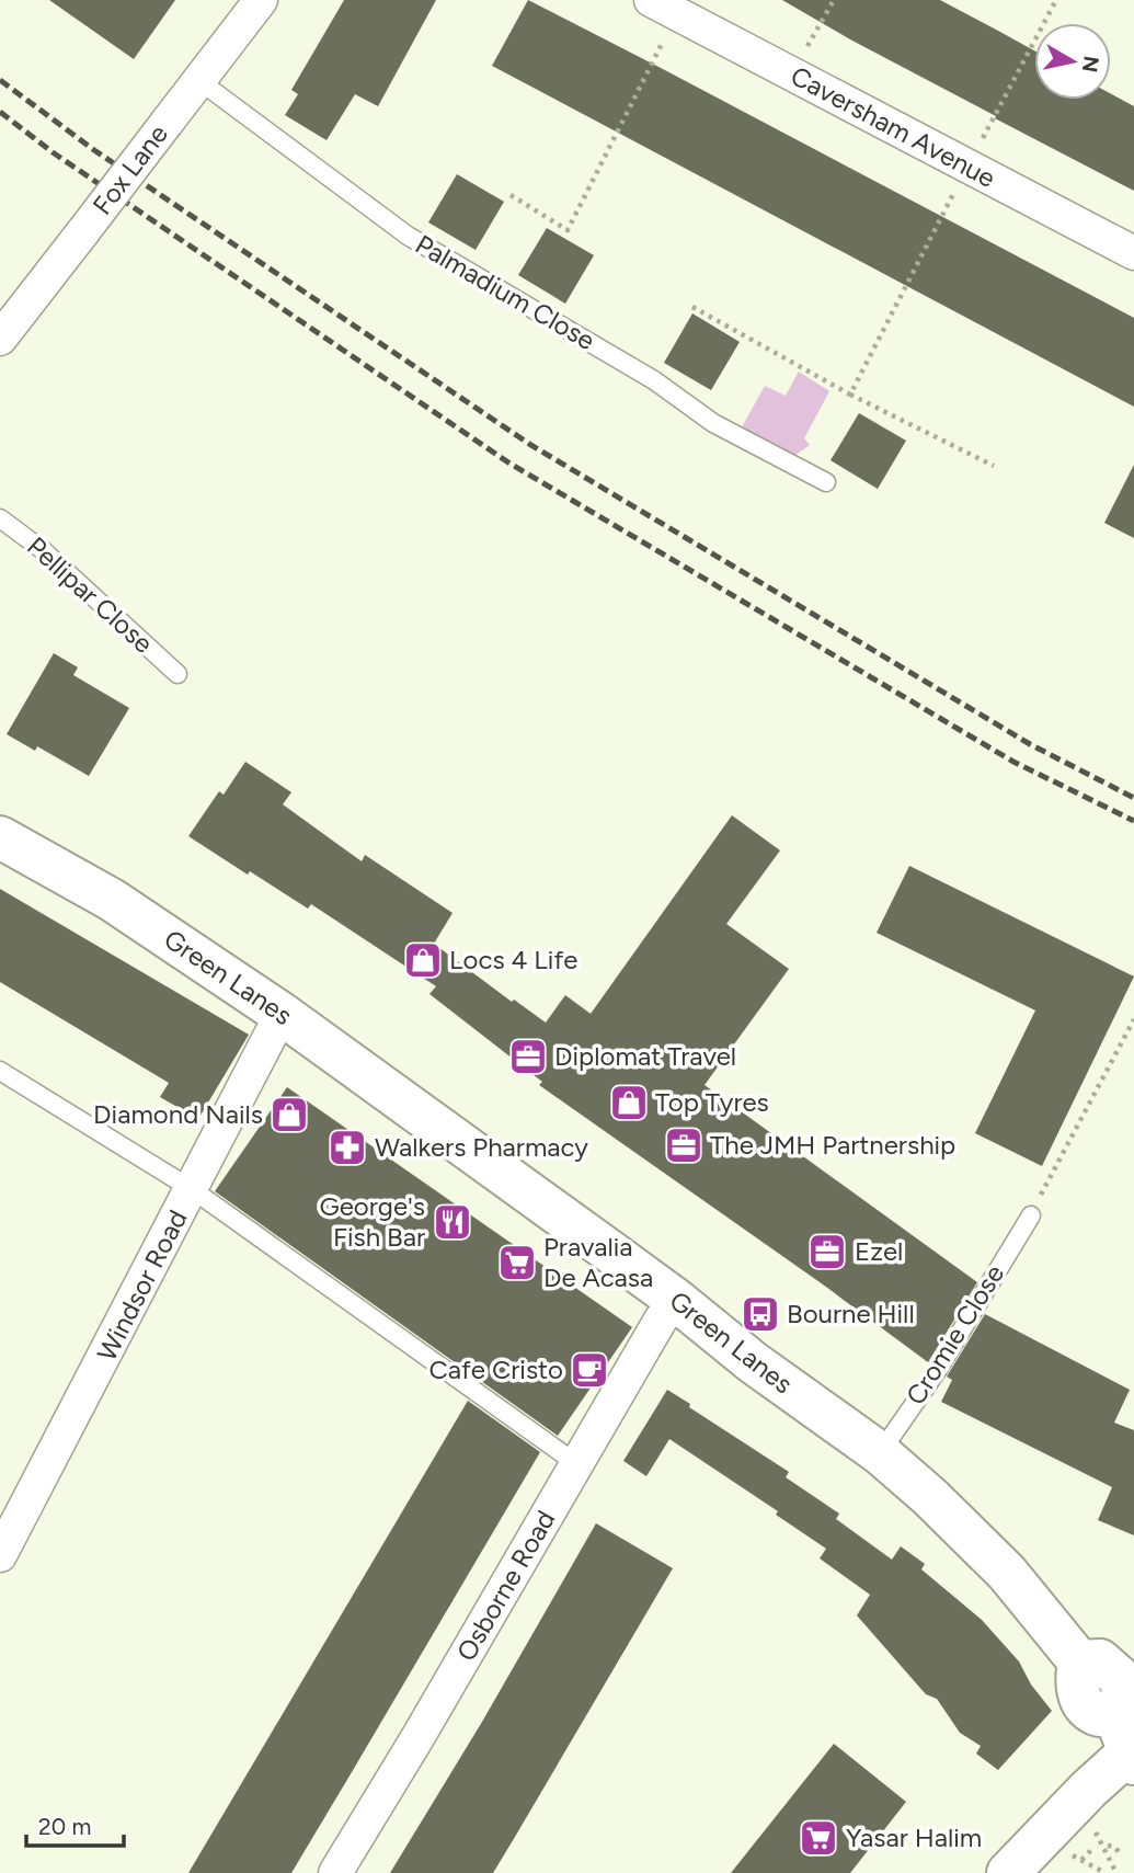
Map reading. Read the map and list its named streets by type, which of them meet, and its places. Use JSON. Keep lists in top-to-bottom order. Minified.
{"streets":{"main road":["Green Lanes"],"street":["Caversham Avenue","Fox Lane","Windsor Road","Osborne Road"],"lane":["Palmadium Close","Pellipar Close","Cromie Close"]},"crossings":[["Fox Lane","Palmadium Close"],["Green Lanes","Windsor Road"],["Green Lanes","Cromie Close"],["Green Lanes","Osborne Road"]],"places":{"shop":["Locs 4 Life","Top Tyres","Diamond Nails"],"office":["Diplomat Travel","The JMH Partnership","Ezel"],"pharmacy":["Walkers Pharmacy"],"restaurant":["George's Fish Bar"],"supermarket":["Pravalia De Acasa","Yasar Halim"],"bus stop":["Bourne Hill"],"cafe":["Cafe Cristo"]},"scale_bar":"20 m","north":"right"}
